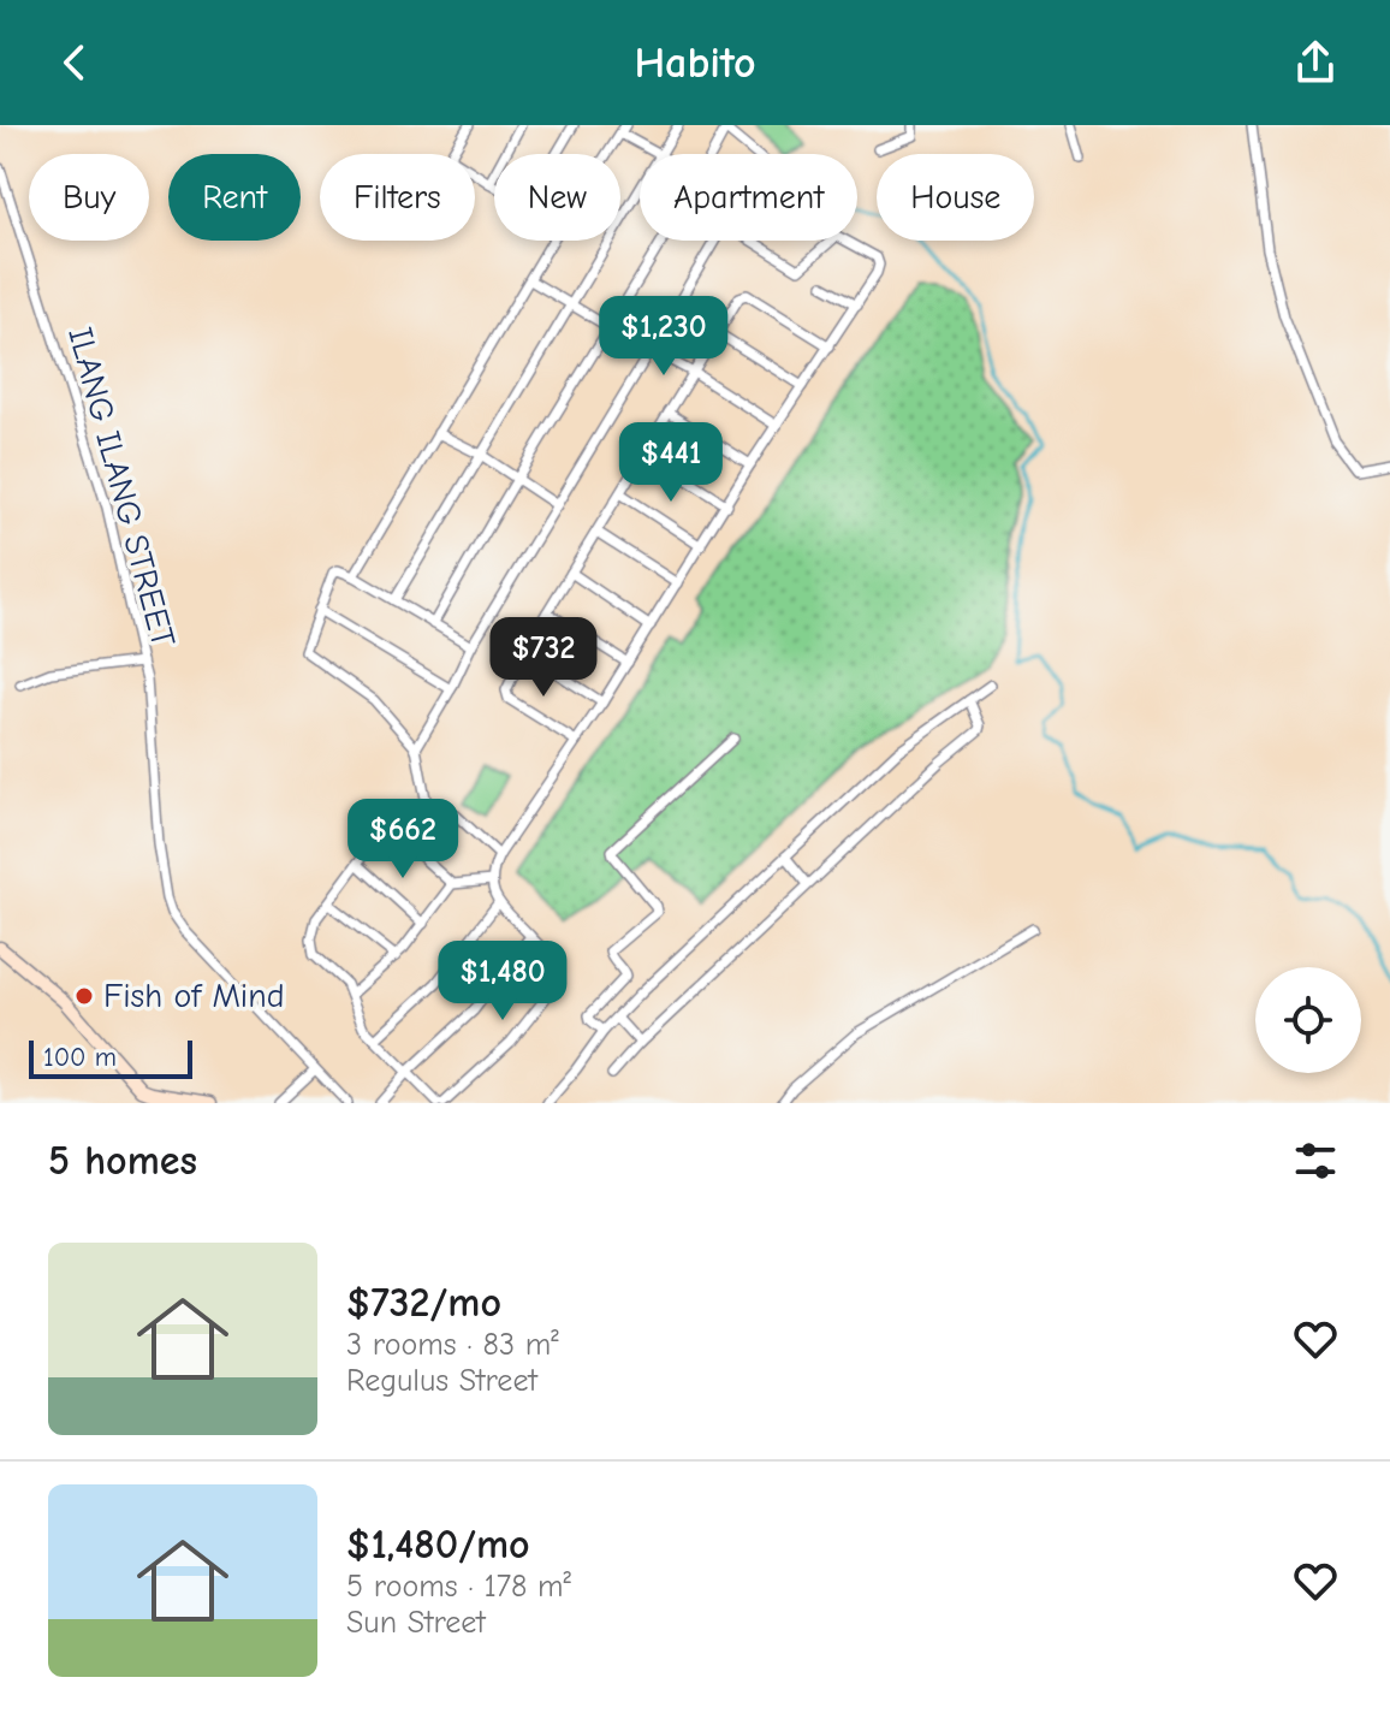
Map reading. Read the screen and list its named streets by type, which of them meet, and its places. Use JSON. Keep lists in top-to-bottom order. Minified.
{"streets":{"street":["ILANG ILANG STREET"]},"places":["Fish of Mind"],"scale_bar":"100 m","page":{"header":"Habito","chip":["Buy","Rent","Filters","New","Apartment","House"],"price":["$1,230","$441","$732","$662","$1,480"],"scale":"100 m","heading":"5 homes","list":[{"name":"$732/mo","note":"3 rooms · 83 m² · Regulus Street"},{"name":"$1,480/mo","note":"5 rooms · 178 m² · Sun Street"}]}}
